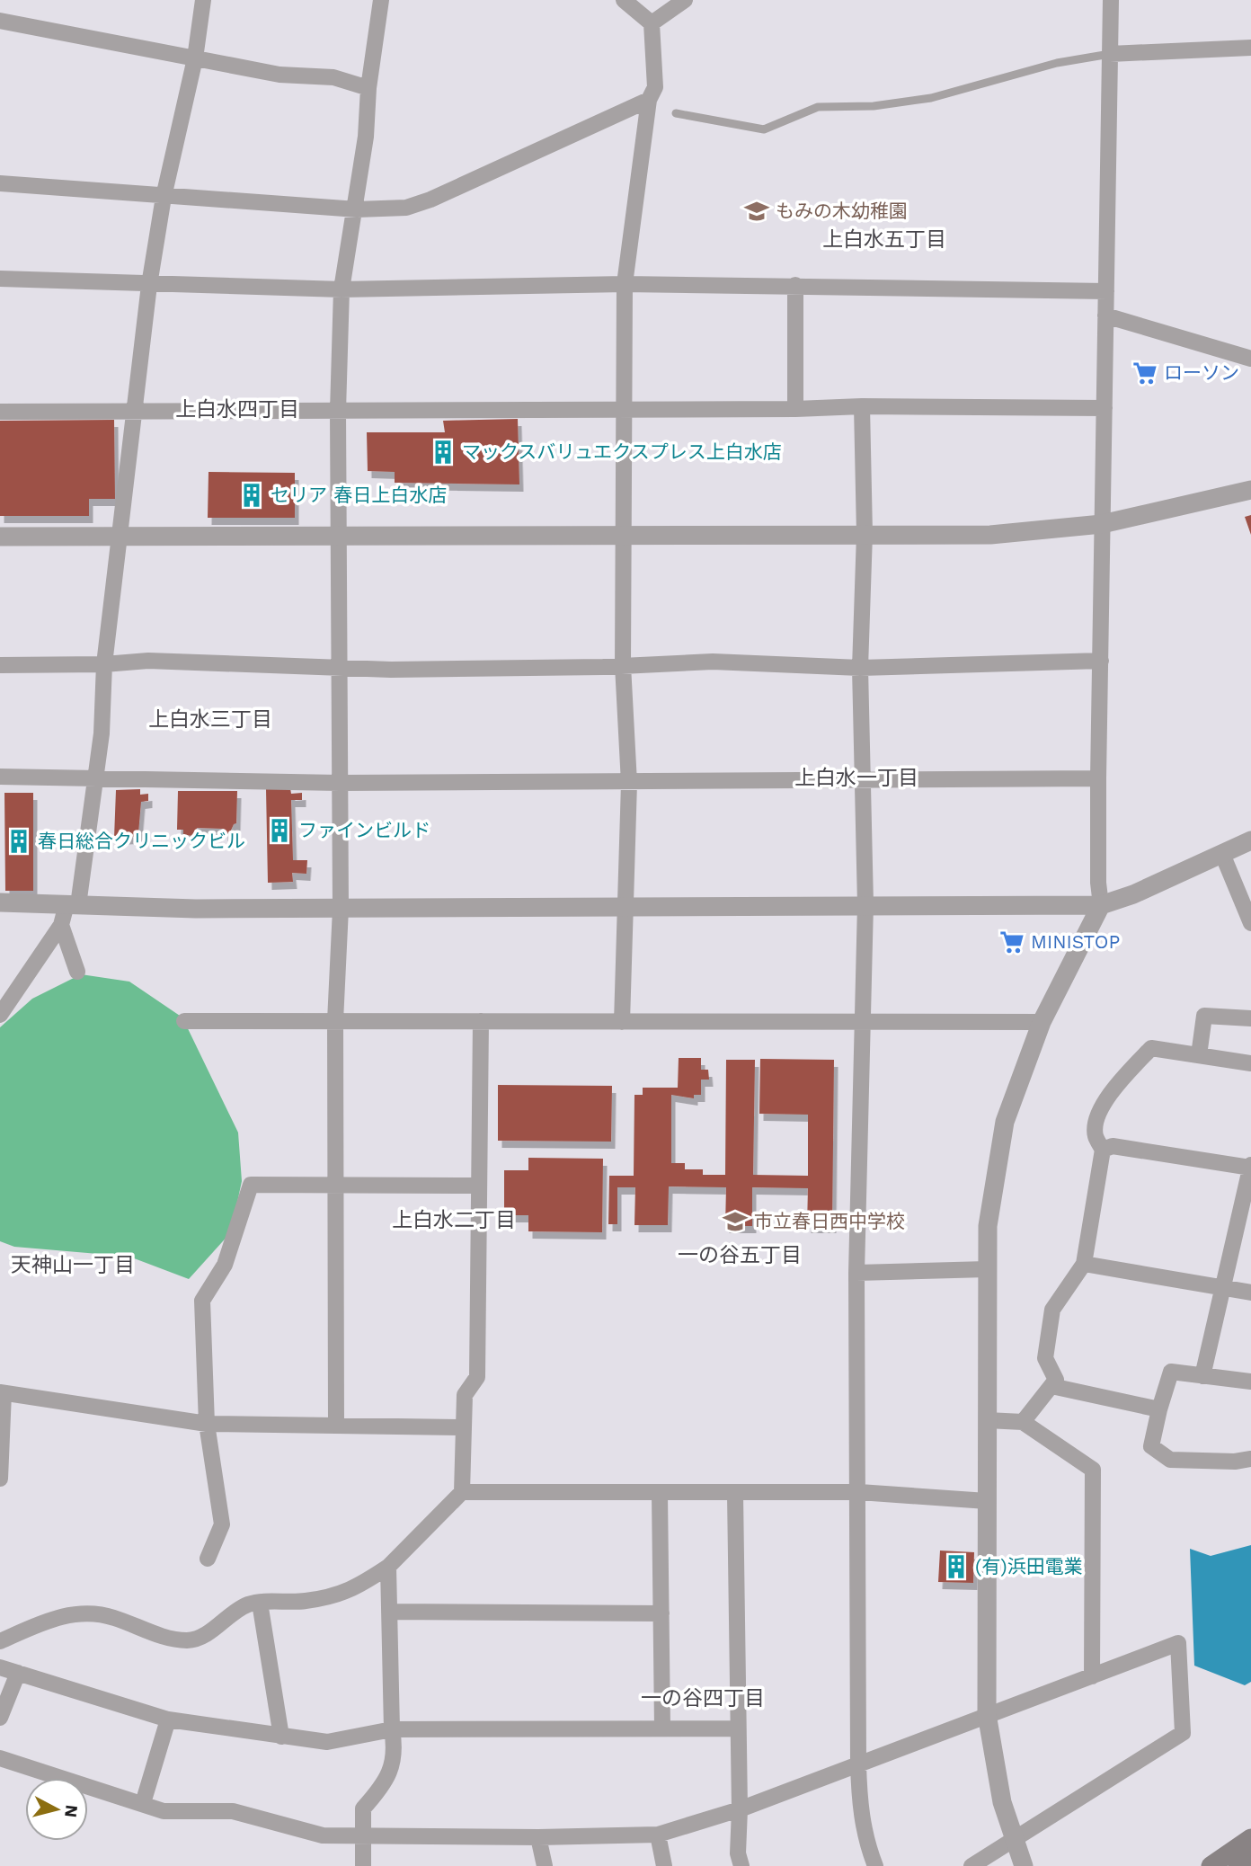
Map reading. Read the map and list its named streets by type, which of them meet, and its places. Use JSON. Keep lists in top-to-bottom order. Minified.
{"districts":["上白水五丁目","上白水四丁目","上白水三丁目","上白水一丁目","上白水二丁目","一の谷五丁目","天神山一丁目","一の谷四丁目"],"places":{"school or university":["もみの木幼稚園","市立春日西中学校"],"supermarket":["ローソン","MINISTOP"],"building":["マックスバリュエクスプレス上白水店","セリア 春日上白水店","ファインビルド","春日総合クリニックビル","(有)浜田電業"]},"north":"right"}
